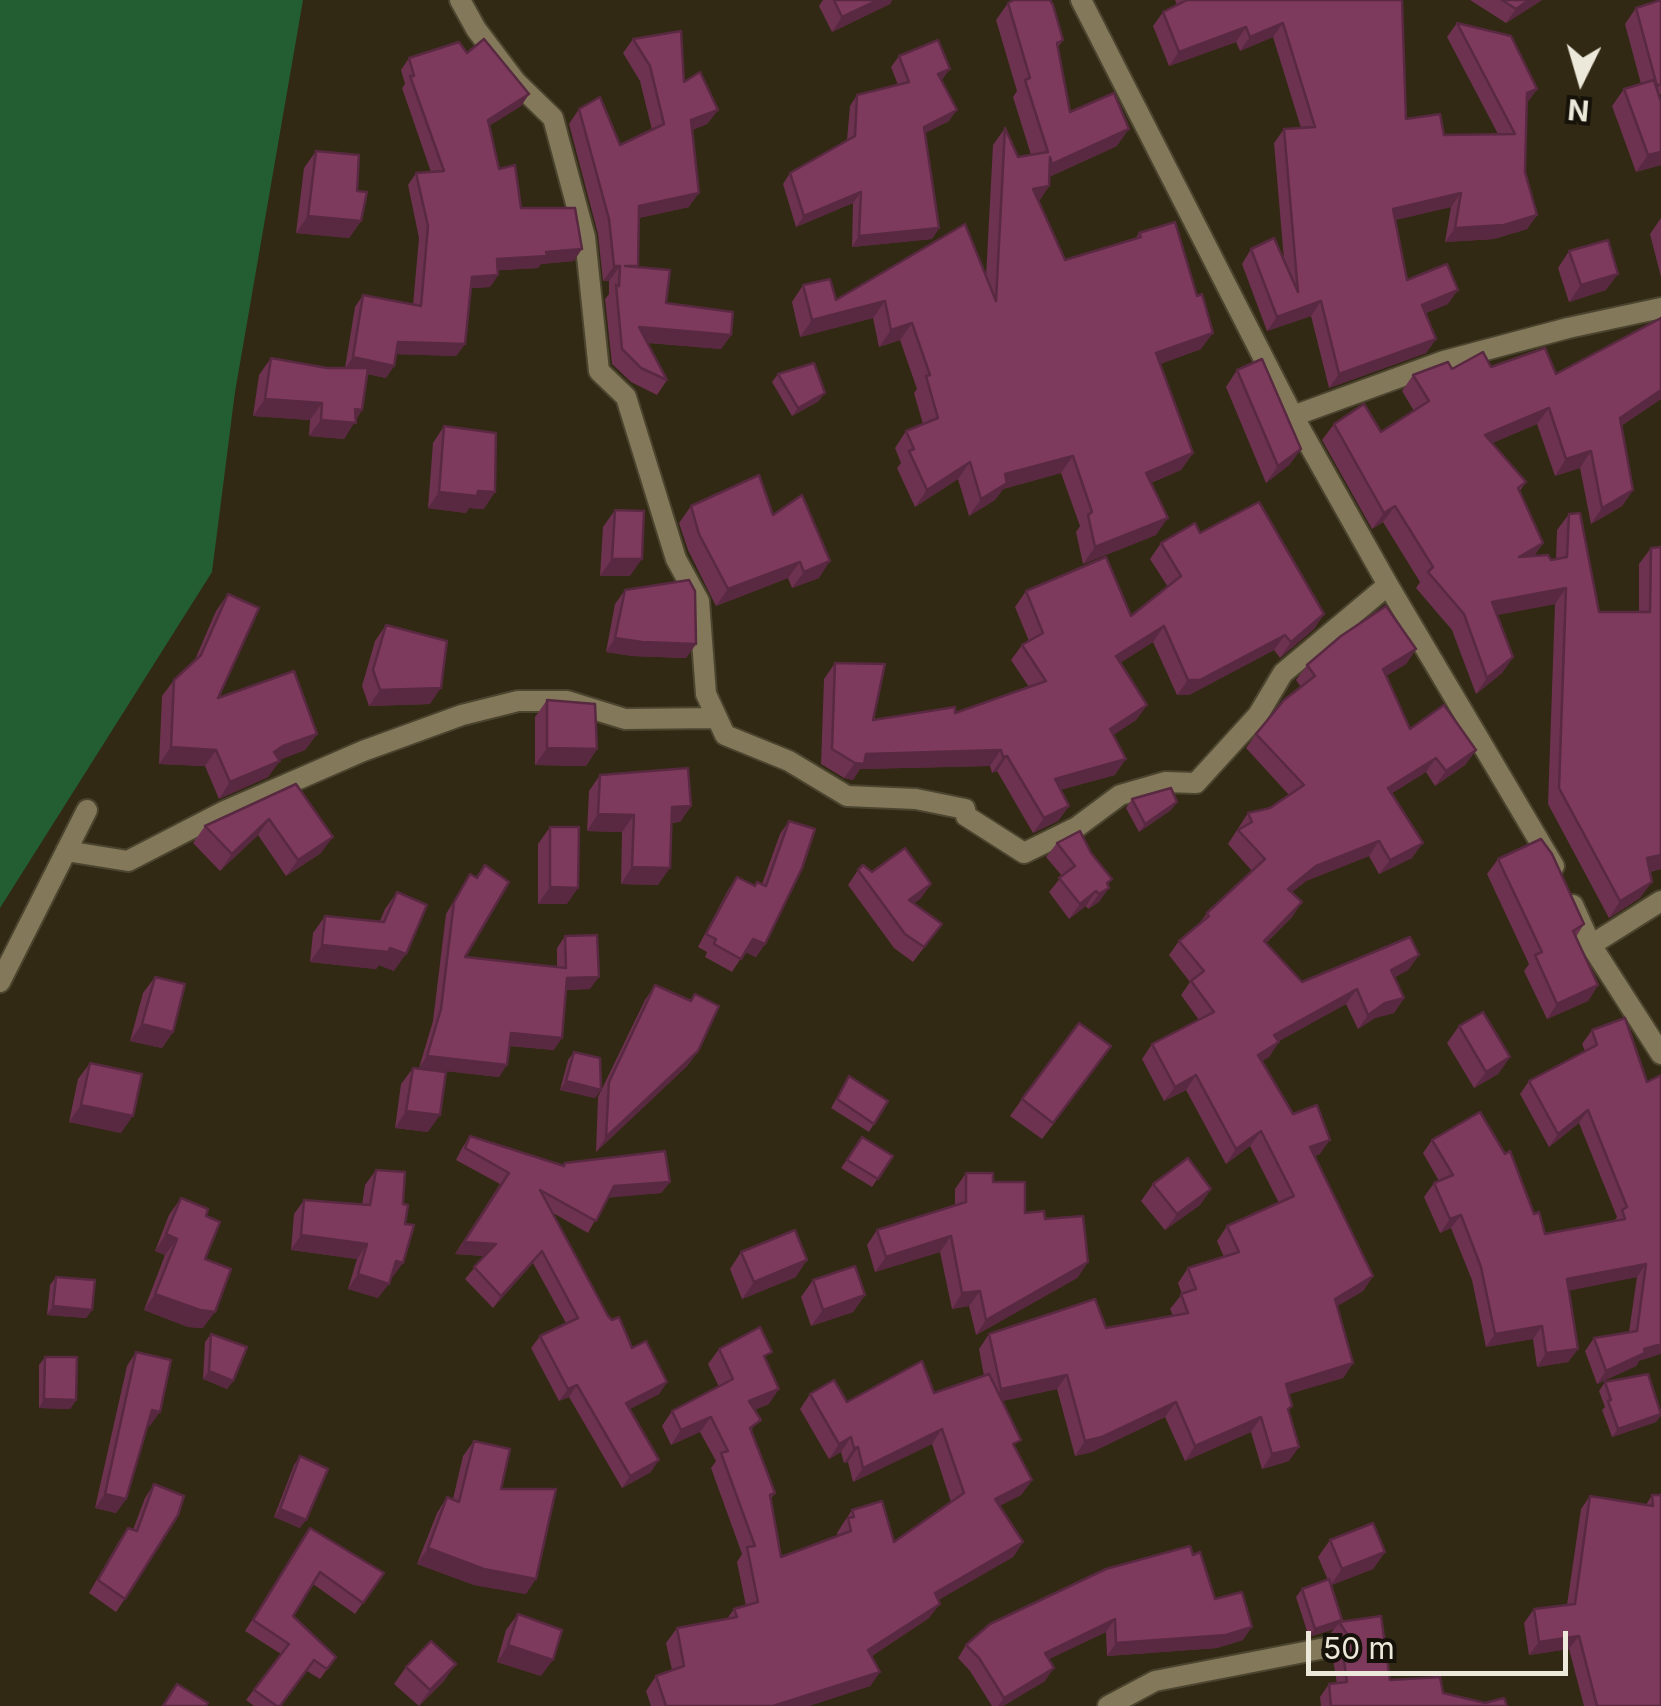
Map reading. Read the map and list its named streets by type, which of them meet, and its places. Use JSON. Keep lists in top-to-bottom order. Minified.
{"scale_bar":"50 m","north":"bottom"}
